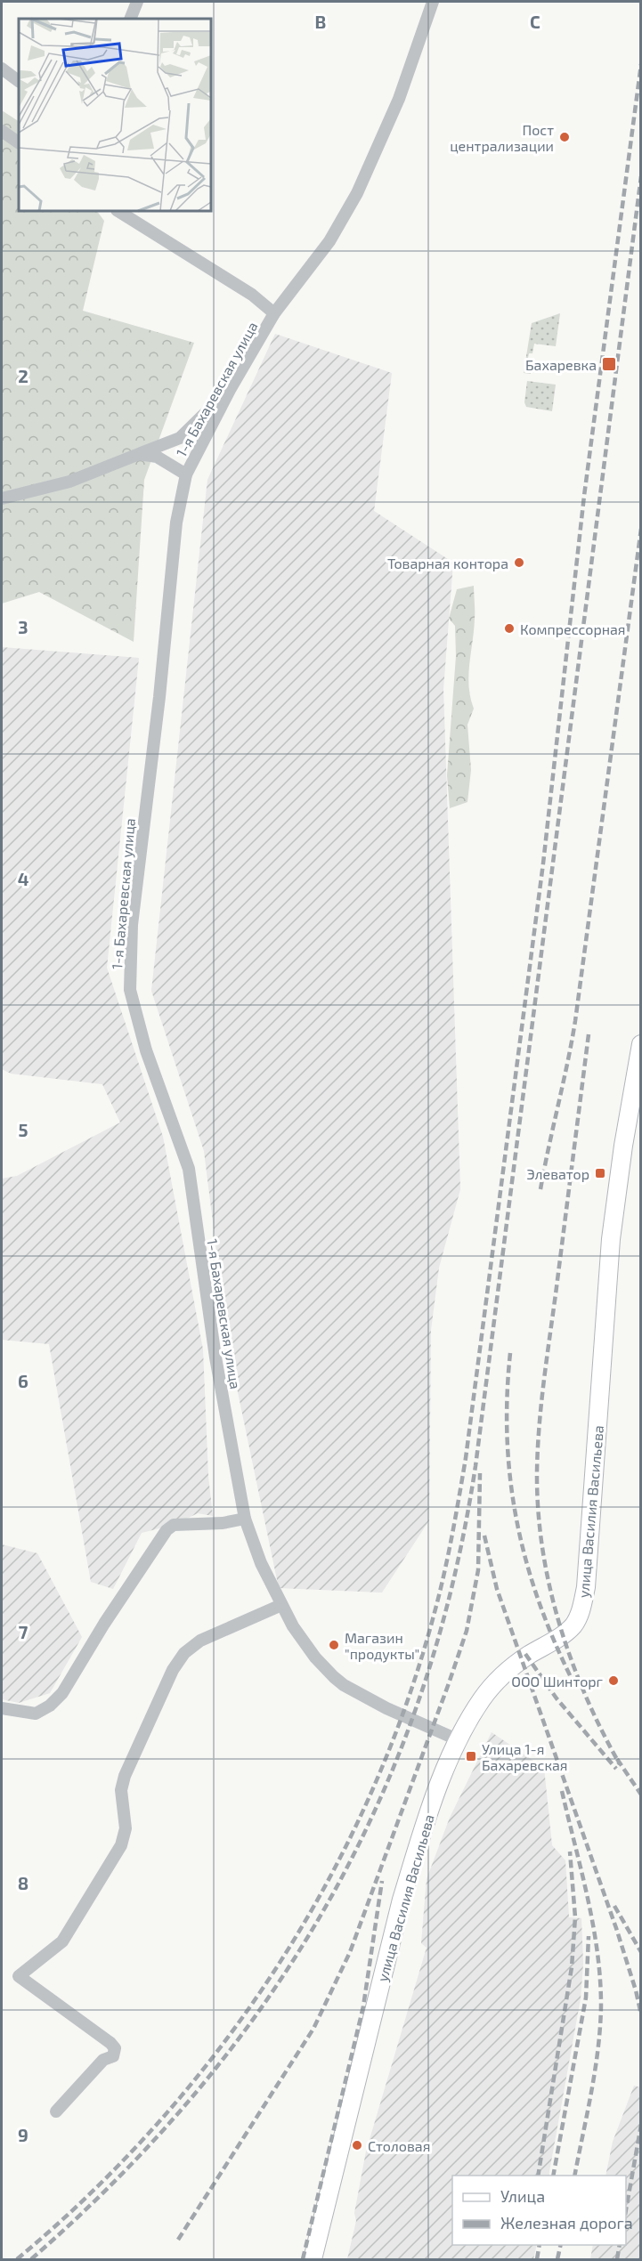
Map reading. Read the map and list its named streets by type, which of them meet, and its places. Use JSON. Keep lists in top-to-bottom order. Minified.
{"streets":{"main road":["улица Василия Васильева"],"street":["1-я Бахаревская улица"]},"crossings":[["1-я Бахаревская улица","улица Василия Васильева"]],"places":{"other":["Пост централизации","Товарная контора","Компрессорная","Магазин \"продукты\"","ООО Шинторг","Столовая"],"transit":["Бахаревка","Элеватор","Улица 1-я Бахаревская"]},"legend":["Улица","Железная дорога"],"grid":{"columns":["B","C"],"rows":["2","3","4","5","6","7","8","9"]}}
